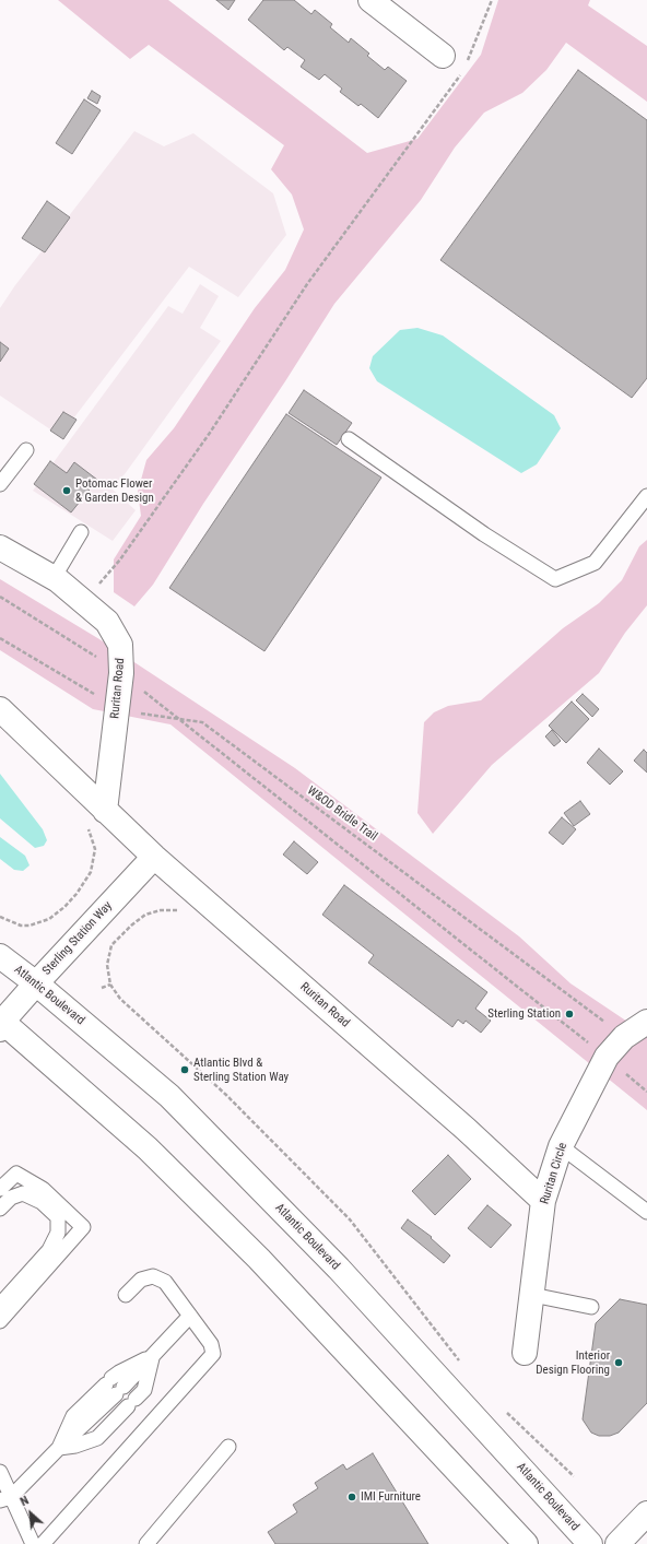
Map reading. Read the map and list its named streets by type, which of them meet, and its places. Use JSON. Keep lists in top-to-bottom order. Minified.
{"streets":{"street":["Ruritan Road","Sterling Station Way","Atlantic Boulevard","Ruritan Circle"],"path":["W&OD Bridle Trail"]},"crossings":[["Ruritan Road","W&OD Bridle Trail"],["Ruritan Road","Sterling Station Way"],["Ruritan Road","Ruritan Circle"],["W&OD Bridle Trail","Ruritan Circle"],["Sterling Station Way","Atlantic Boulevard"]],"places":["Potomac Flower & Garden Design","Sterling Station","Atlantic Blvd & Sterling Station Way","Interior Design Flooring","IMI Furniture"],"north":"top left"}
